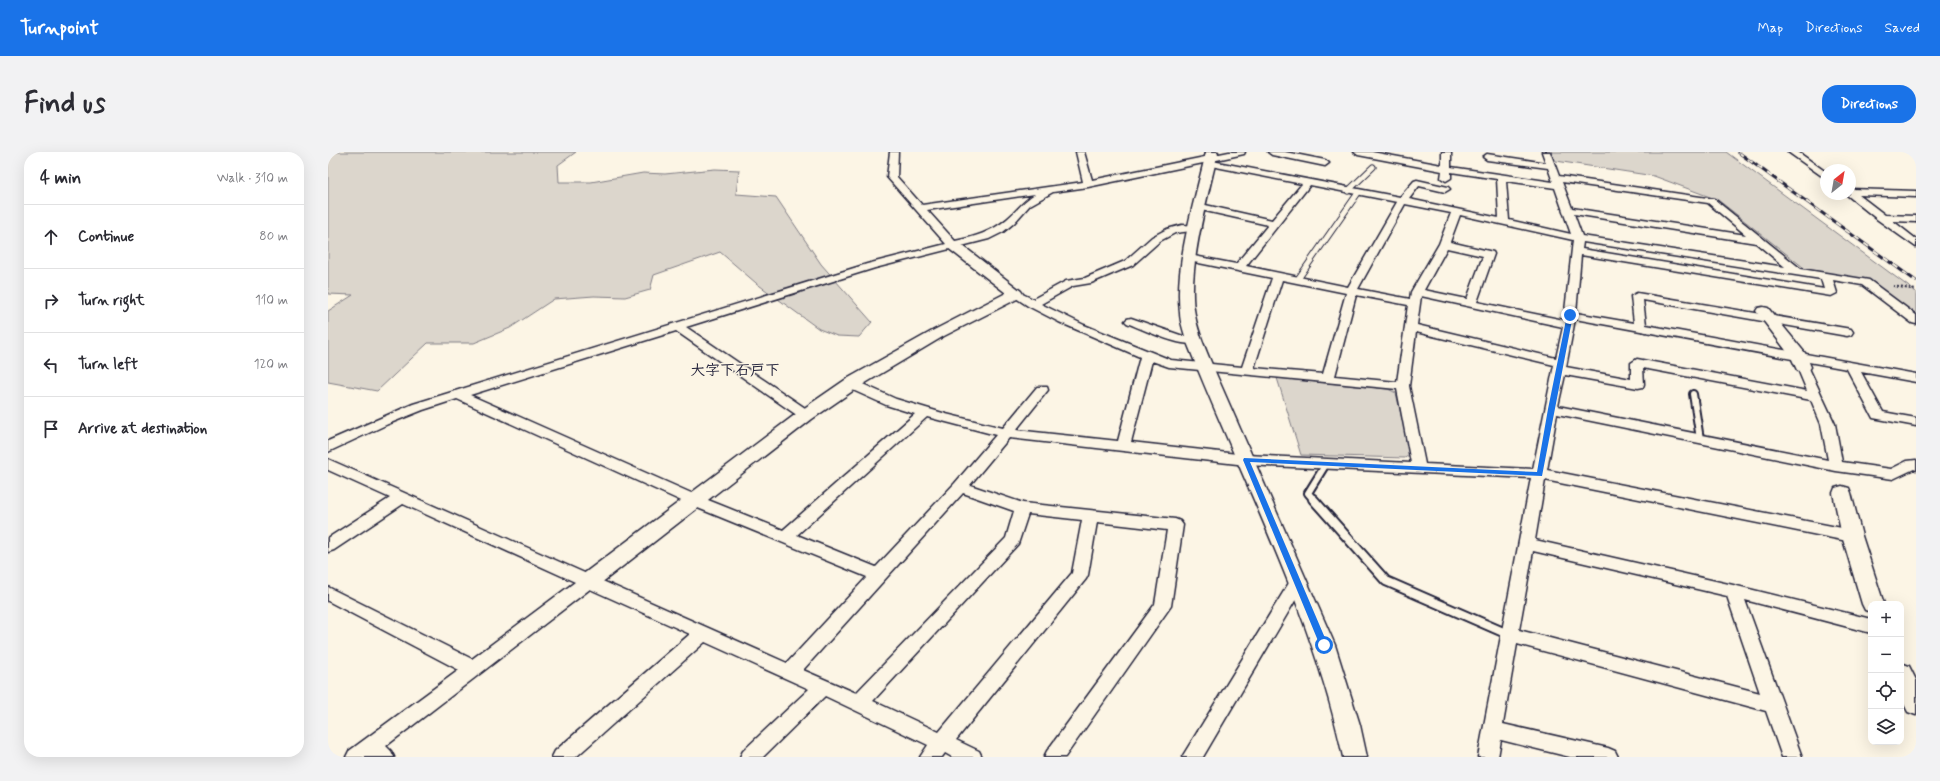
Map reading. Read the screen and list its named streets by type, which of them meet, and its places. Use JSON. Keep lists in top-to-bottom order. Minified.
{"districts":["大字下石戸下"],"north":"top right","page":{"header":"Turnpoint","nav":["Map","Directions","Saved"],"buttons":"Directions","title":"Find us","heading":["4 min","Walk · 310 m"],"list":[["Continue","80 m"],["Turn right","110 m"],["Turn left","120 m"],"Arrive at destination"],"map_buttons":["+","−"]}}
